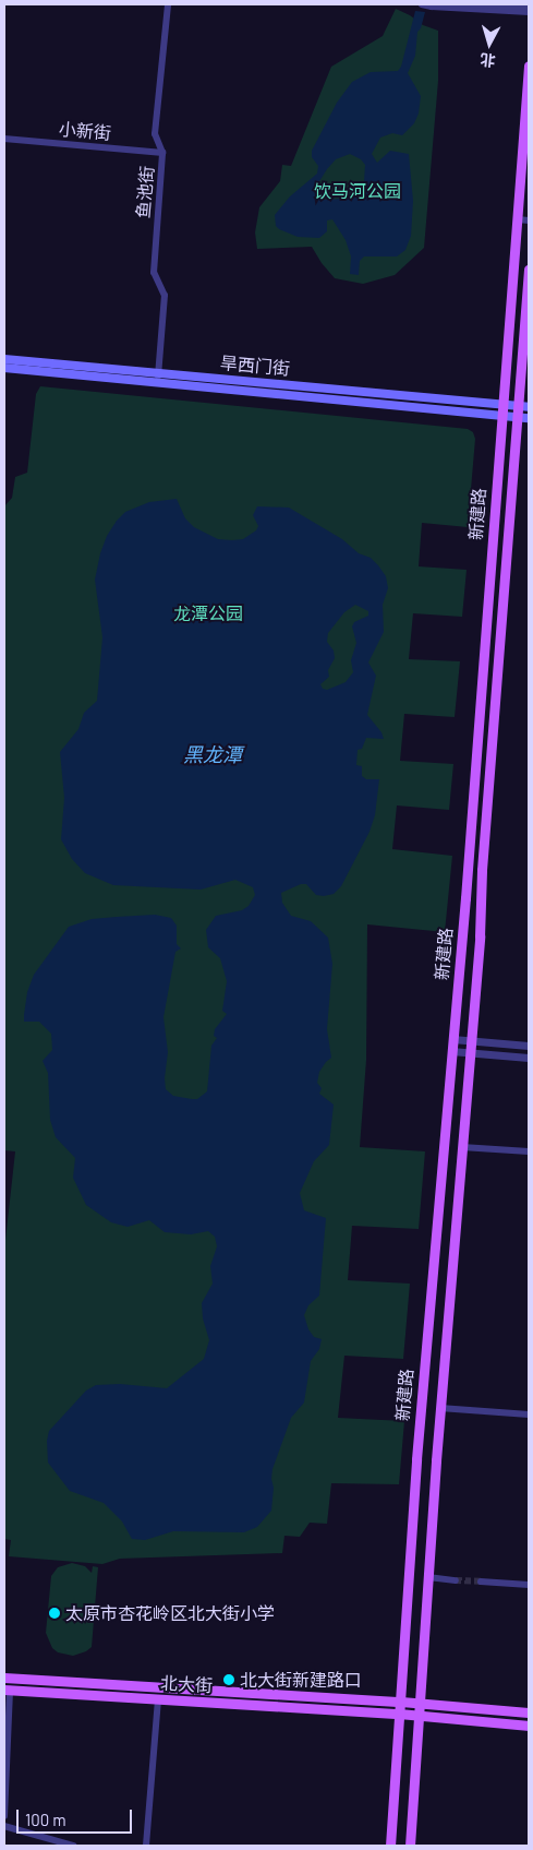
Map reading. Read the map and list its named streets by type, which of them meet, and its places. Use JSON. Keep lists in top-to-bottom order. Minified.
{"streets":{"main road":["旱西门街","新建路","北大街"],"street":["小新街","鱼池街"]},"crossings":[["小新街","鱼池街"],["鱼池街","旱西门街"],["旱西门街","新建路"],["新建路","北大街"]],"water":["黑龙潭"],"parks":["饮马河公园","龙潭公园"],"places":["太原市杏花岭区北大街小学","北大街新建路口"],"scale_bar":"100 m","north":"bottom"}
